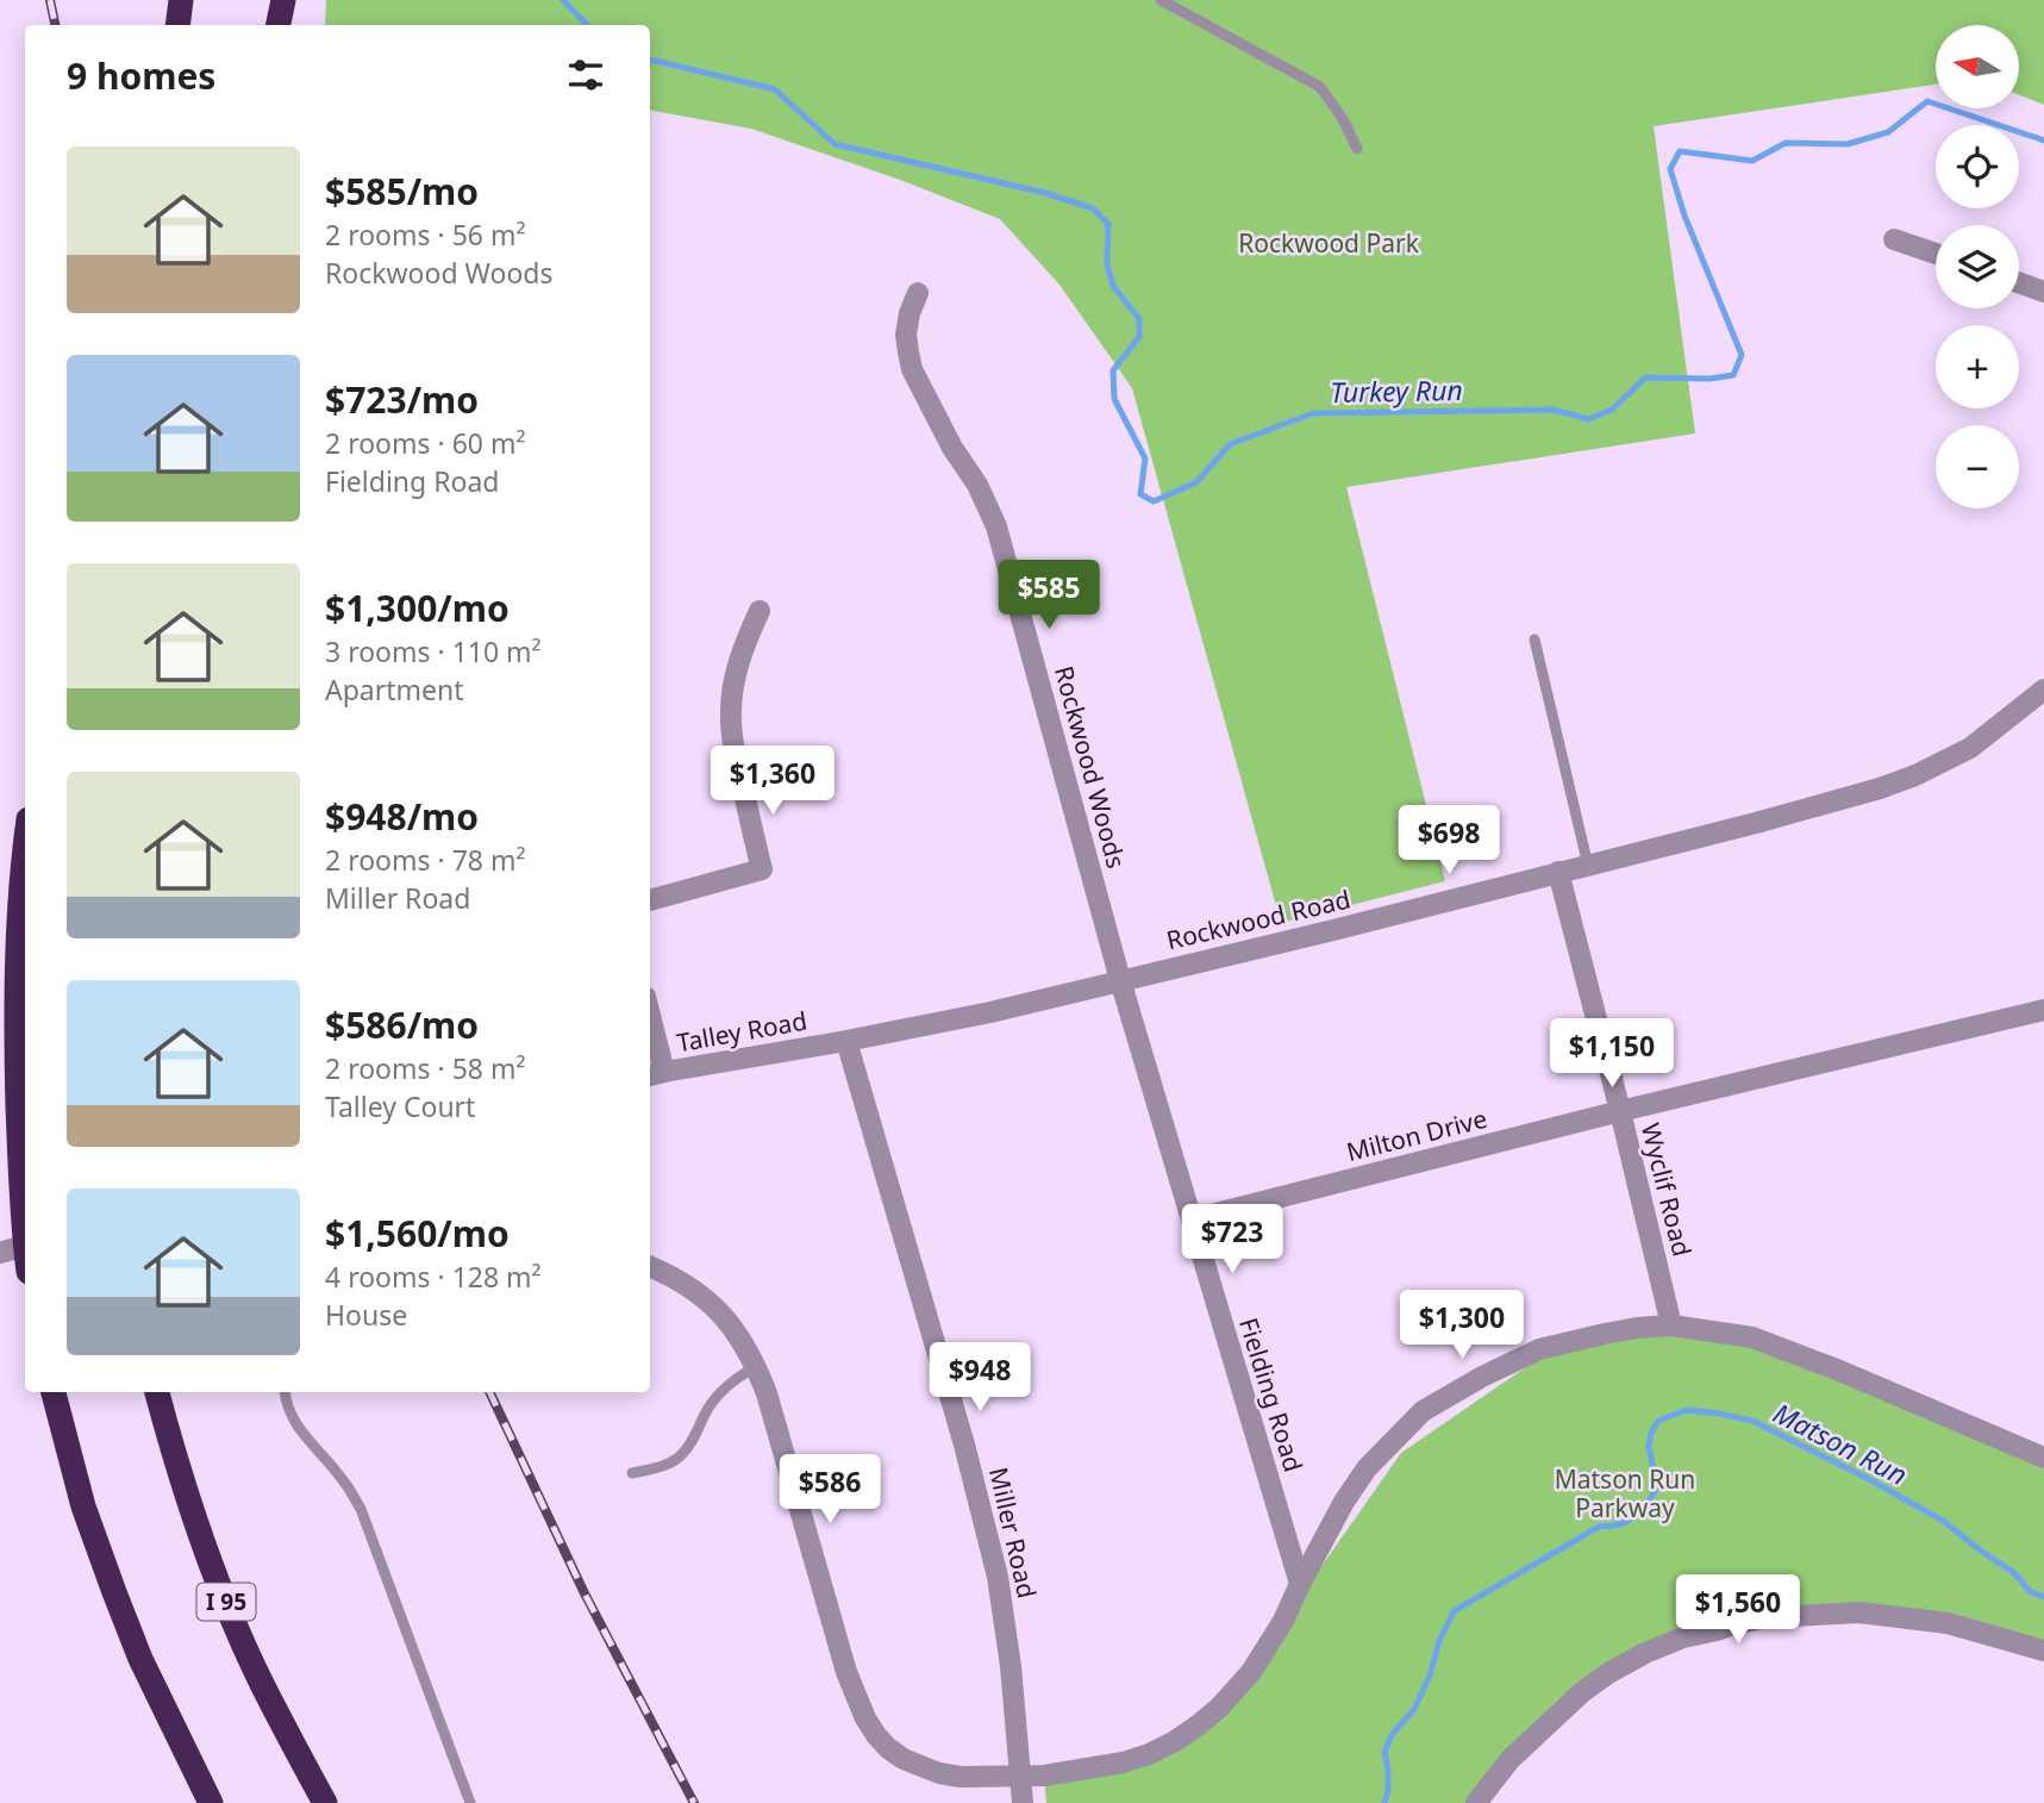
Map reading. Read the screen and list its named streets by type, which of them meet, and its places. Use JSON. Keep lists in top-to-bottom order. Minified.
{"streets":{"highway":["I 95"],"street":["Rockwood Woods","Rockwood Road","Talley Road","Milton Drive","Wyclif Road","Fielding Road","Miller Road"]},"crossings":[["Rockwood Woods","Rockwood Road"],["Rockwood Woods","Fielding Road"],["Rockwood Road","Talley Road"],["Rockwood Road","Wyclif Road"],["Rockwood Road","Fielding Road"],["Rockwood Road","Miller Road"],["Talley Road","Miller Road"],["Milton Drive","Wyclif Road"],["Milton Drive","Fielding Road"]],"water":["Turkey Run","Matson Run"],"parks":["Rockwood Park","Matson Run Parkway"],"north":"left","page":{"map_buttons":["+","−"],"heading":"9 homes","list":[{"name":"$585/mo","note":"2 rooms · 56 m² · Rockwood Woods"},{"name":"$723/mo","note":"2 rooms · 60 m² · Fielding Road"},{"name":"$1,300/mo","note":"3 rooms · 110 m² · Apartment"},{"name":"$948/mo","note":"2 rooms · 78 m² · Miller Road"},{"name":"$586/mo","note":"2 rooms · 58 m² · Talley Court"},{"name":"$1,560/mo","note":"4 rooms · 128 m² · House"}],"price":["$585","$1,360","$698","$1,150","$723","$1,300","$948","$586","$1,560"]}}
